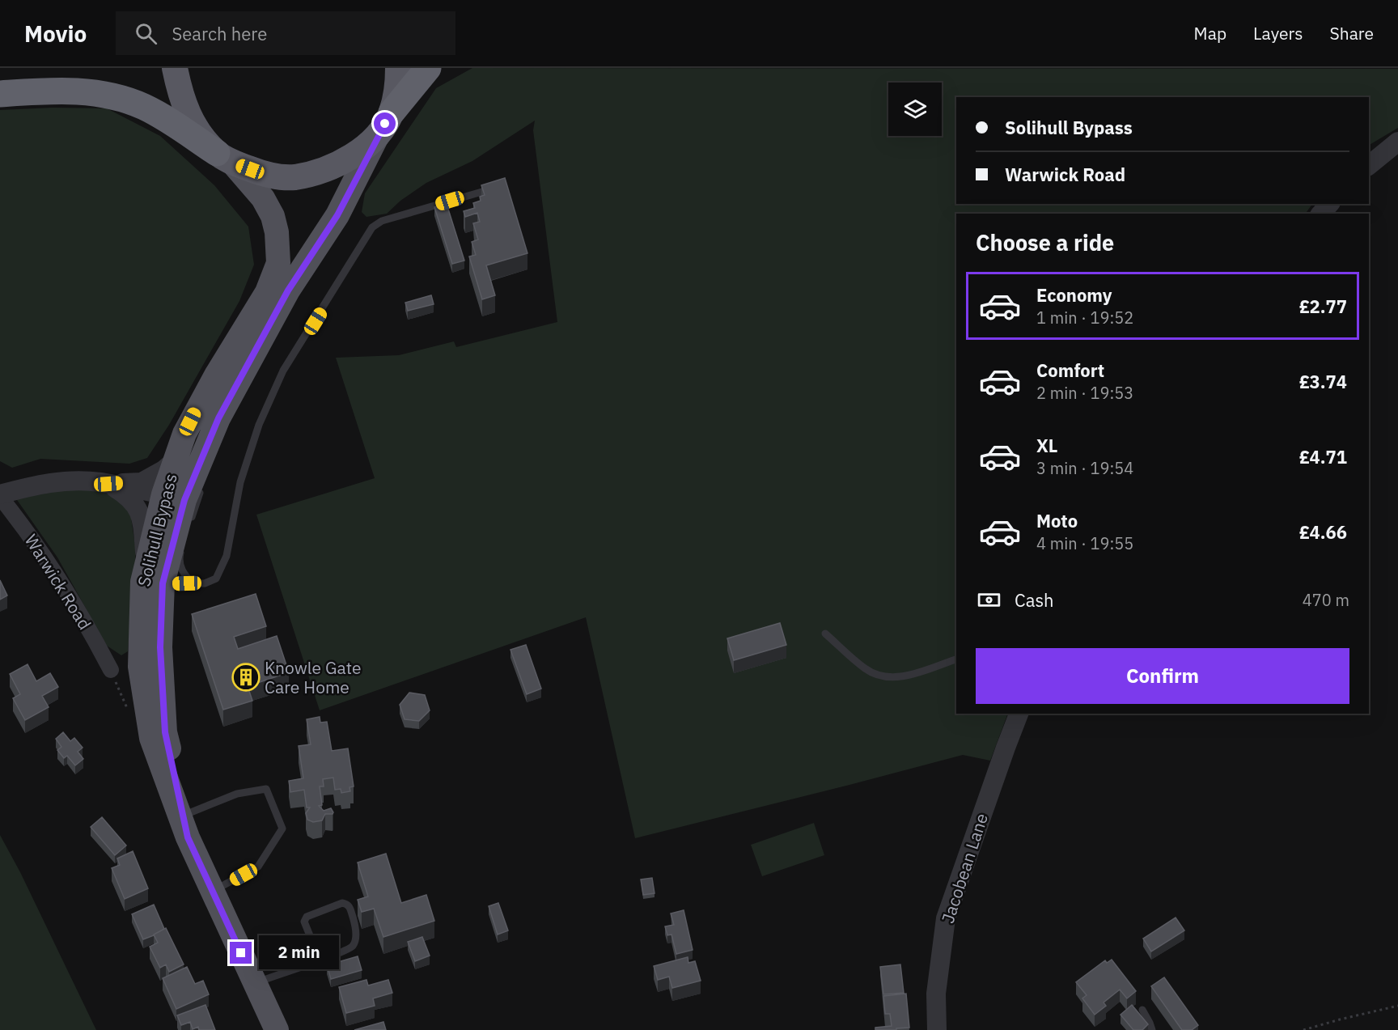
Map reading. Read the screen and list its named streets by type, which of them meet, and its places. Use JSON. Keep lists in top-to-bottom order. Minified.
{"streets":{"main road":["Solihull Bypass"],"street":["Warwick Road","Jacobean Lane"]},"places":{"building":["Knowle Gate Care Home"]},"page":{"header":"Movio","search":"Search here","nav":["Map","Layers","Share"],"banner":["Solihull Bypass","Warwick Road"],"heading":"Choose a ride","list":[{"name":"Economy","note":"1 min · 19:52","value":"£2.77"},{"name":"Comfort","note":"2 min · 19:53","value":"£3.74"},{"name":"XL","note":"3 min · 19:54","value":"£4.71"},{"name":"Moto","note":"4 min · 19:55","value":"£4.66"}],"pay":["Cash","470 m"],"buttons":"Confirm","bubble":"2 min"}}
